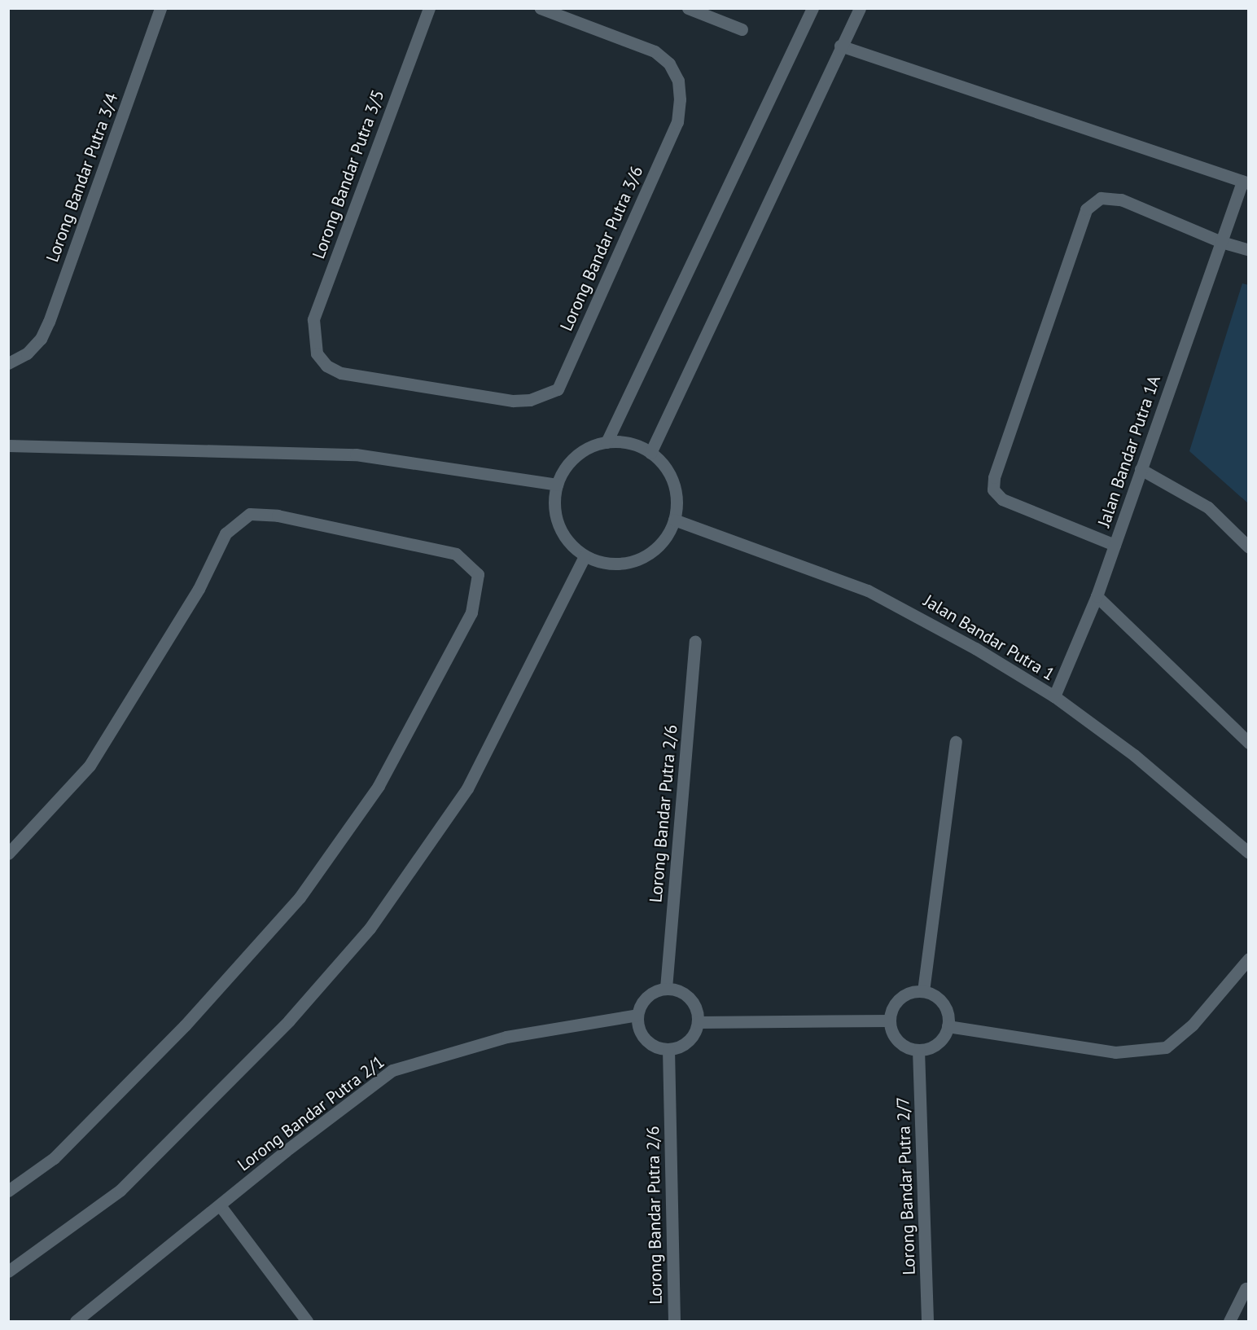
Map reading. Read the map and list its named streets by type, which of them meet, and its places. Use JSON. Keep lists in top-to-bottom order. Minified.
{"streets":{"street":["Lorong Bandar Putra 3/5","Lorong Bandar Putra 3/4","Lorong Bandar Putra 3/6","Jalan Bandar Putra 1A","Jalan Bandar Putra 1","Lorong Bandar Putra 2/6","Lorong Bandar Putra 2/1","Lorong Bandar Putra 2/7"]},"crossings":[["Lorong Bandar Putra 3/5","Lorong Bandar Putra 3/6"],["Jalan Bandar Putra 1A","Jalan Bandar Putra 1"],["Lorong Bandar Putra 2/6","Lorong Bandar Putra 2/1"]]}
